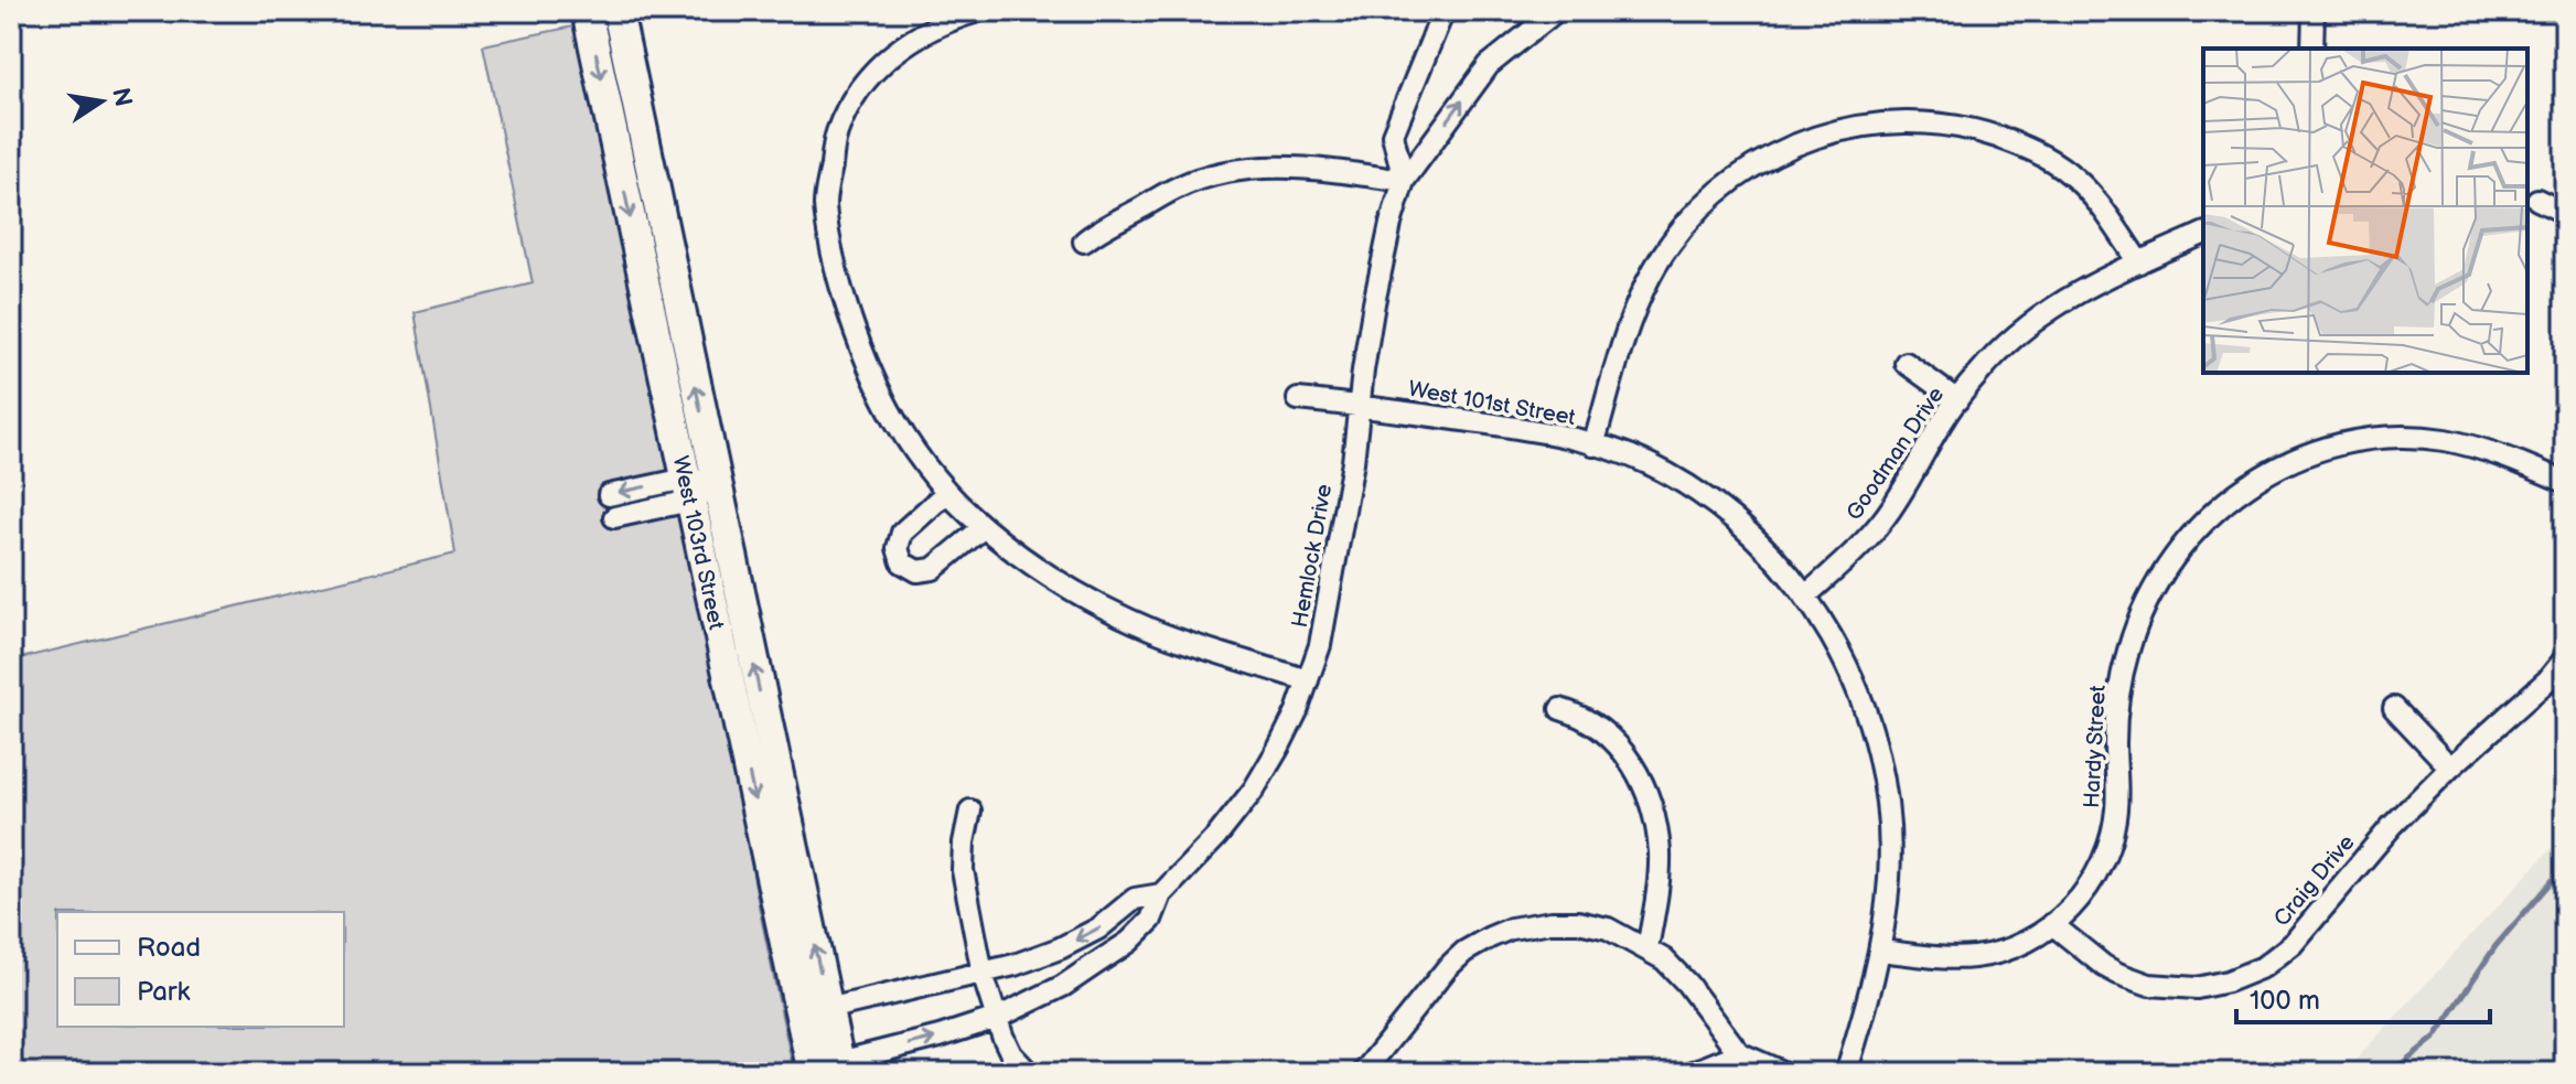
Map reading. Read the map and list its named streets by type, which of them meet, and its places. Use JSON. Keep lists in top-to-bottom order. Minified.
{"streets":{"main road":["West 103rd Street"],"street":["West 101st Street","Goodman Drive","Hemlock Drive","Hardy Street","Craig Drive"]},"crossings":[["West 101st Street","Goodman Drive"],["West 101st Street","Hemlock Drive"],["West 101st Street","Hardy Street"],["West 103rd Street","Hemlock Drive"],["Hardy Street","Craig Drive"]],"legend":["Road","Park"],"scale_bar":"100 m","north":"right"}
